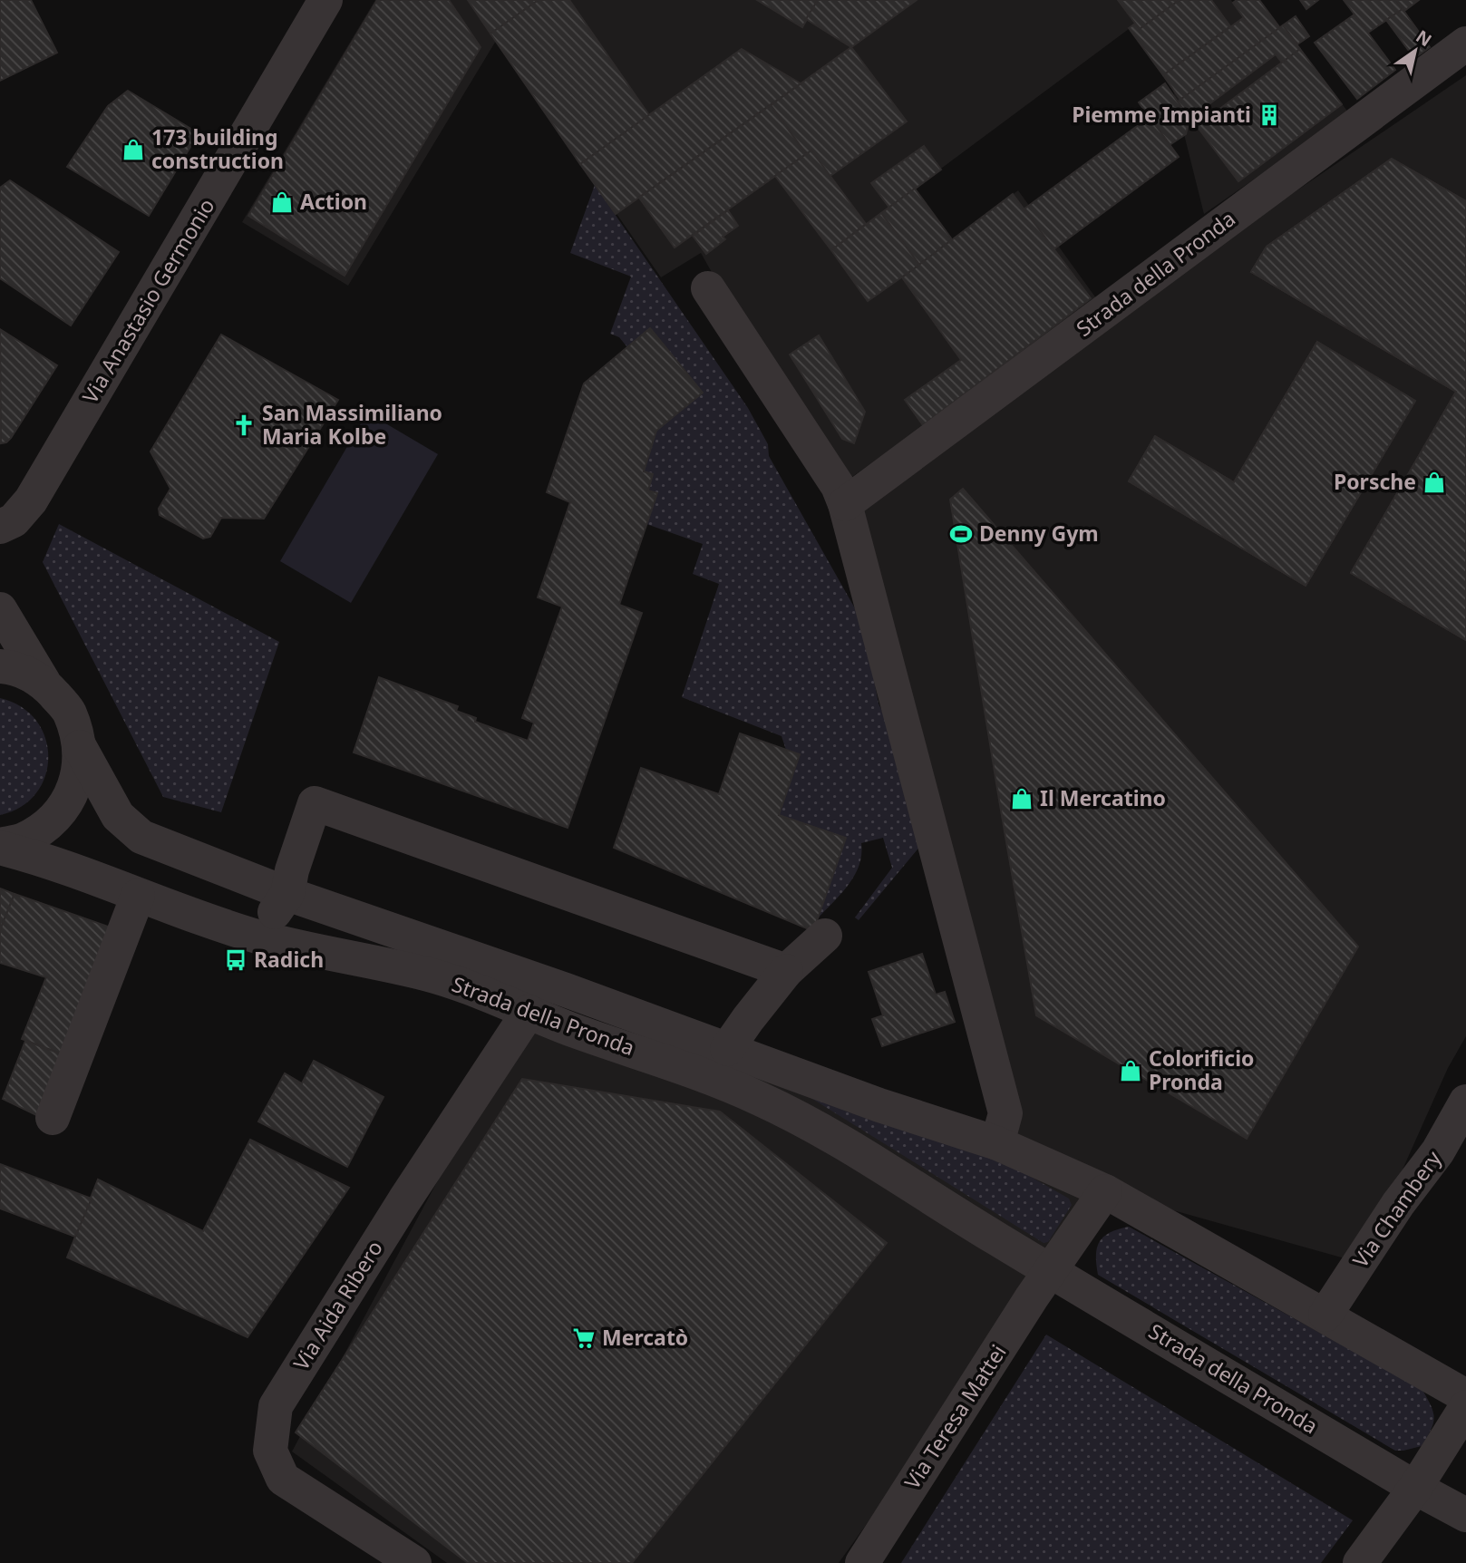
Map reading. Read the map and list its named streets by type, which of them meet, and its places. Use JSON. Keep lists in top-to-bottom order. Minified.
{"streets":{"street":["Strada della Pronda","Via Anastasio Germonio","Via Chambery","Via Aida Ribero","Via Teresa Mattei"]},"crossings":[["Strada della Pronda","Via Chambery"],["Strada della Pronda","Via Aida Ribero"],["Strada della Pronda","Via Teresa Mattei"]],"places":{"building":["Piemme Impianti"],"shop":["173 building construction","Action","Porsche","Il Mercatino","Colorificio Pronda"],"church":["San Massimiliano Maria Kolbe"],"sports":["Denny Gym"],"bus stop":["Radich"],"supermarket":["Mercatò"]},"north":"top right"}
